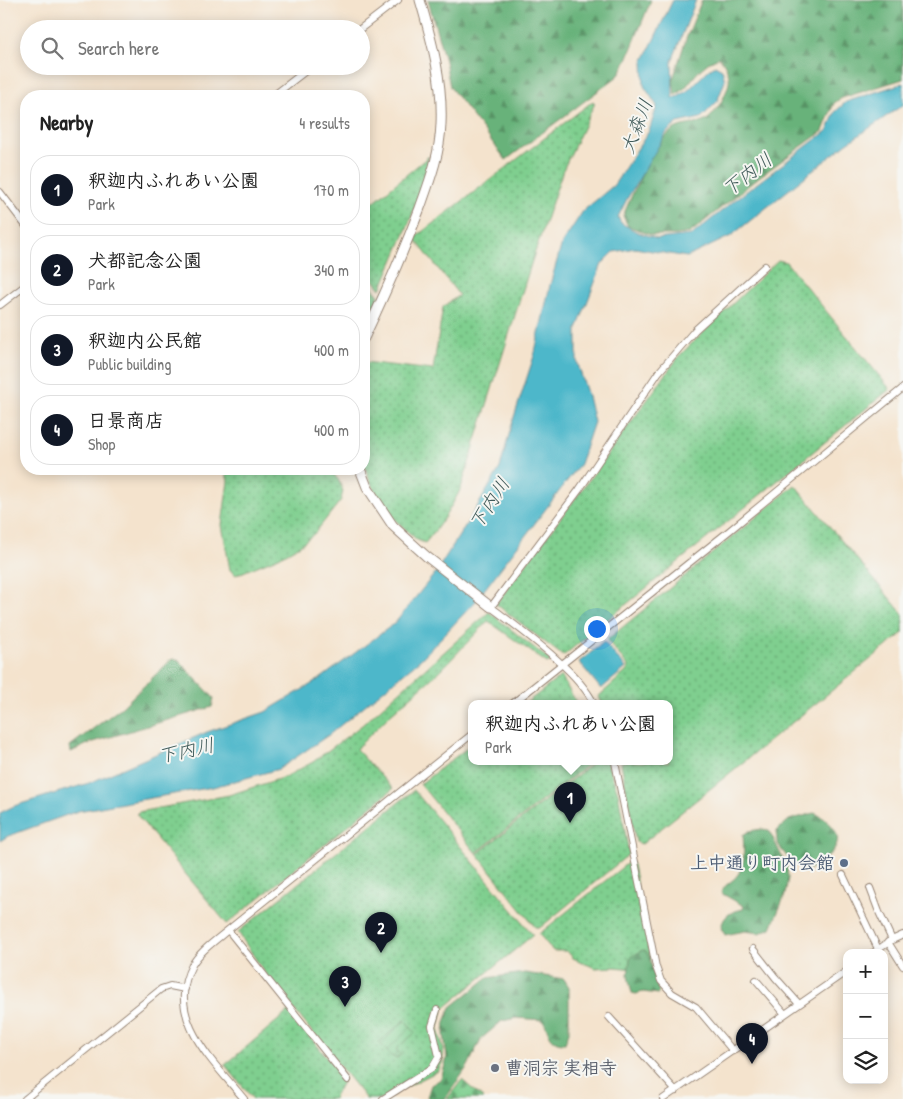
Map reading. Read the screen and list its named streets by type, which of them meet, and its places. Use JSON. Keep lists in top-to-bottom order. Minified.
{"water":["大森川","下内川"],"places":["上中通り町内会館","曹洞宗 実相寺"],"page":{"search":"Search here","heading":["Nearby","4 results"],"list":[{"mark":"1","name":"釈迦内ふれあい公園","note":"Park","value":"170 m"},{"mark":"2","name":"犬都記念公園","note":"Park","value":"340 m"},{"mark":"3","name":"釈迦内公民館","note":"Public building","value":"400 m"},{"mark":"4","name":"日景商店","note":"Shop","value":"400 m"}],"popup":["釈迦内ふれあい公園","Park"],"pins":["1","2","3","4"],"map_buttons":["+","−"]}}
